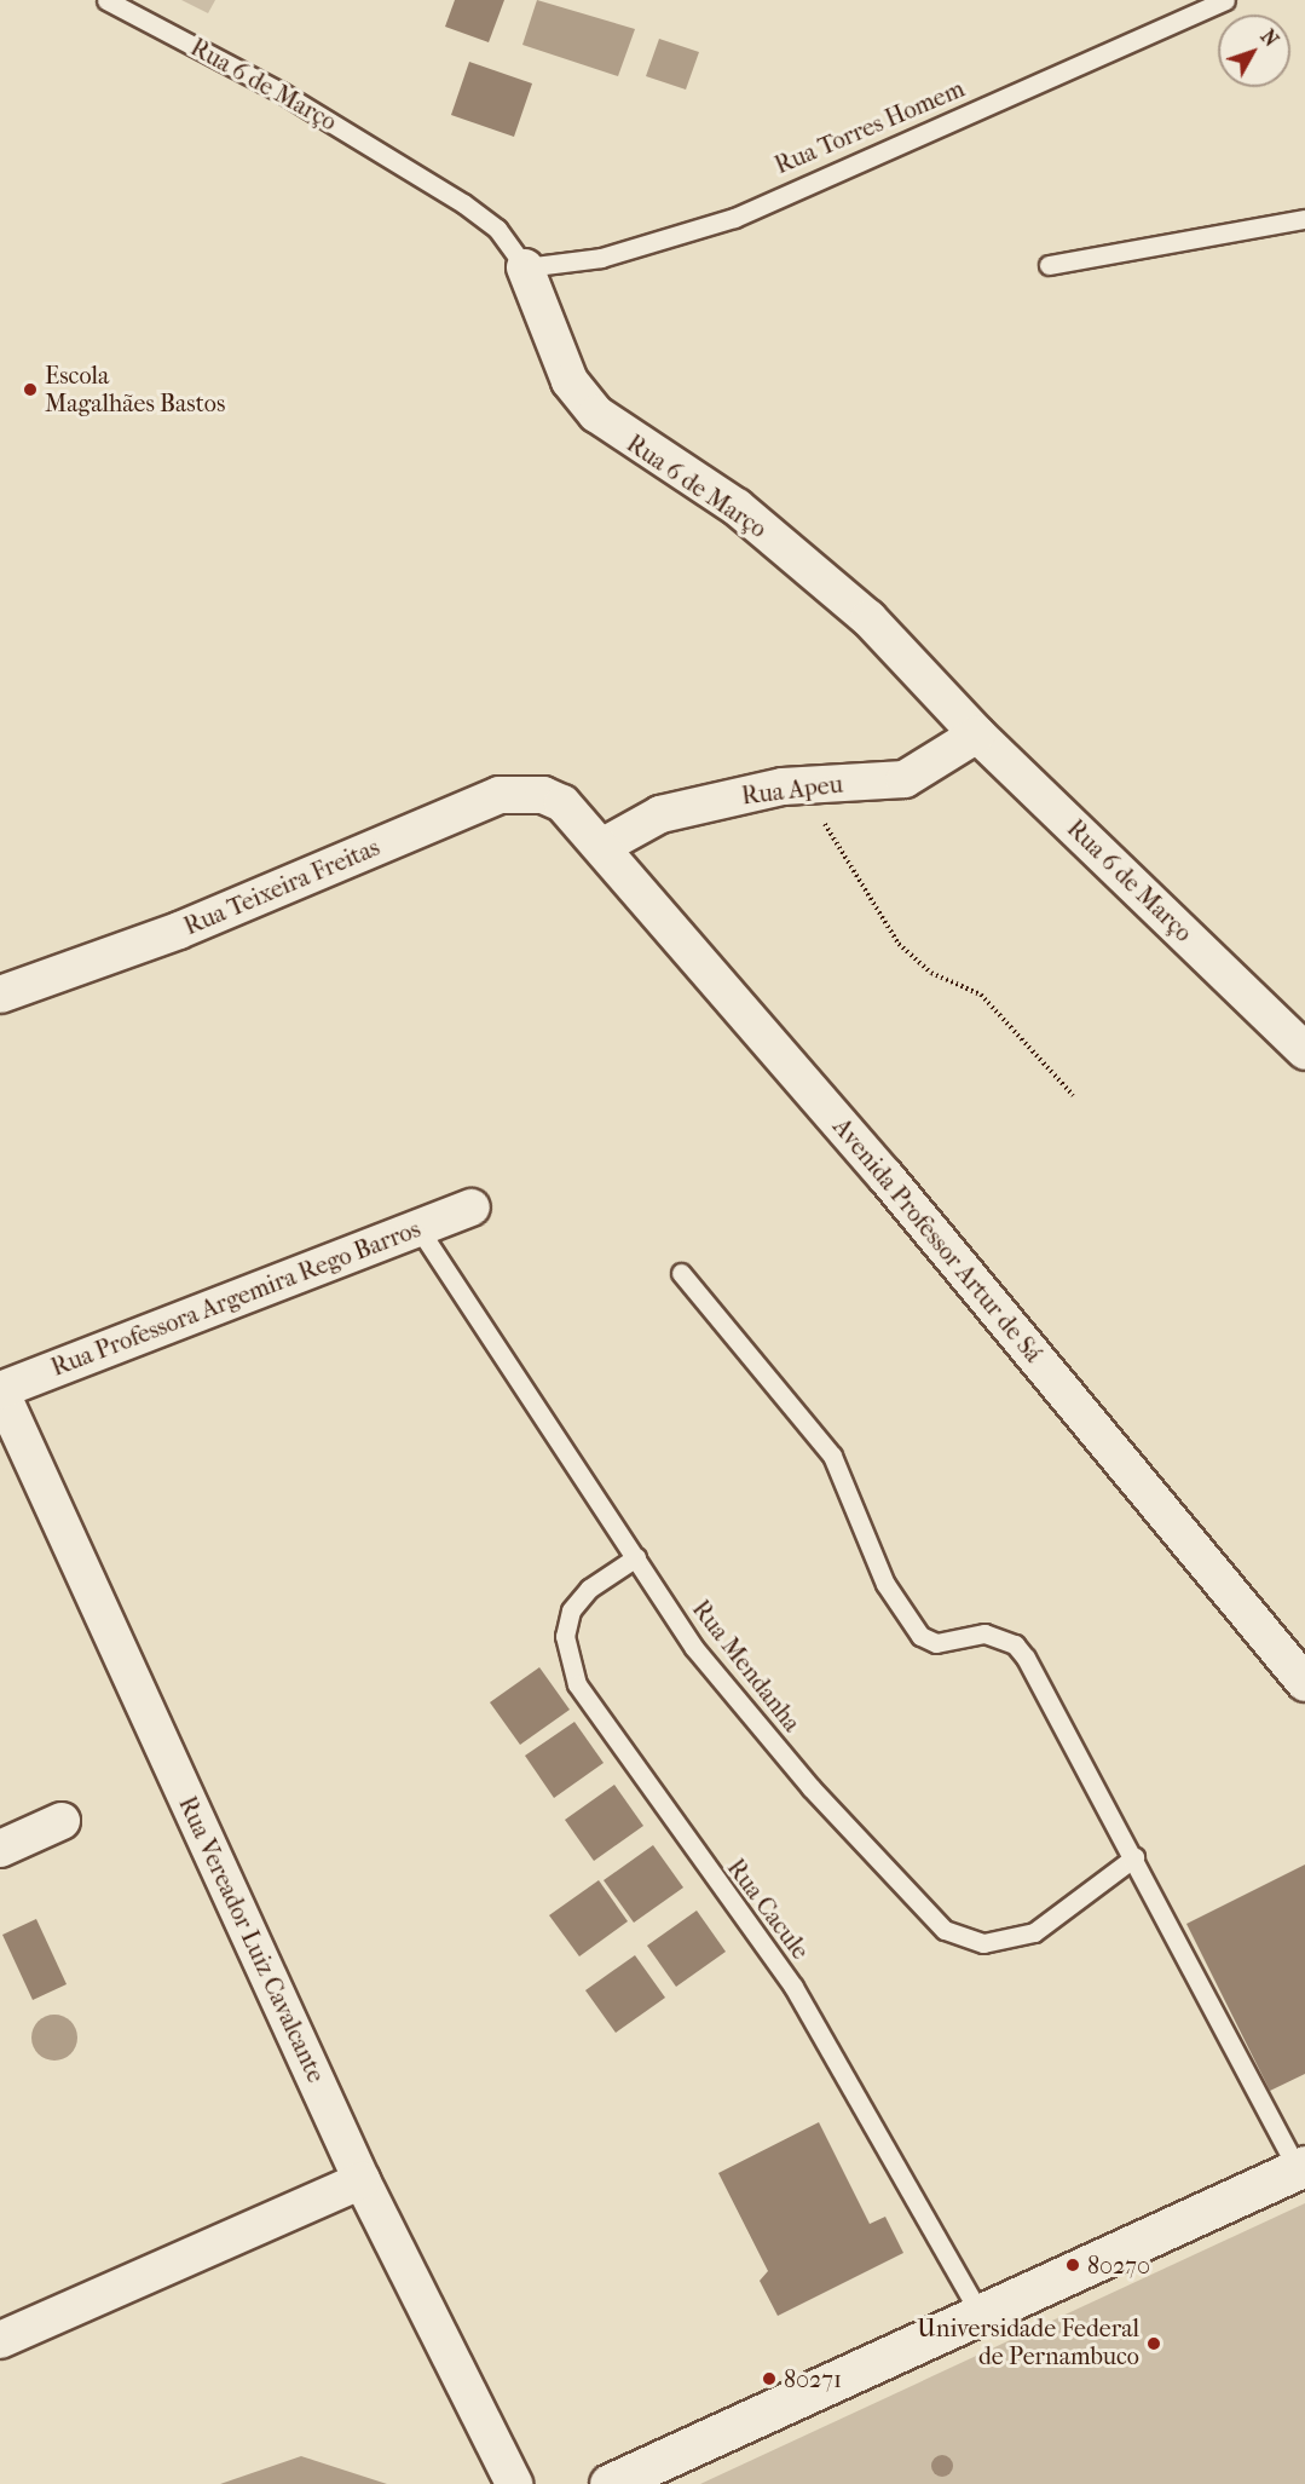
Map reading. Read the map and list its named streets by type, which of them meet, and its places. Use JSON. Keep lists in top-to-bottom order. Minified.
{"streets":{"street":["Rua 6 de Março","Rua Apeu","Rua Teixeira Freitas","Avenida Professor Artur de Sá","Rua Professora Argemira Rego Barros","Rua Vereador Luiz Cavalcante"],"lane":["Rua Torres Homem","Rua Mendanha","Rua Cacule"]},"crossings":[["Rua 6 de Março","Rua Torres Homem"],["Rua 6 de Março","Rua Apeu"],["Rua Apeu","Avenida Professor Artur de Sá"],["Rua Teixeira Freitas","Avenida Professor Artur de Sá"],["Rua Professora Argemira Rego Barros","Rua Mendanha"],["Rua Professora Argemira Rego Barros","Rua Vereador Luiz Cavalcante"],["Rua Mendanha","Rua Cacule"]],"places":["Escola Magalhães Bastos","80270","Universidade Federal de Pernambuco","80271"],"north":"top right"}
